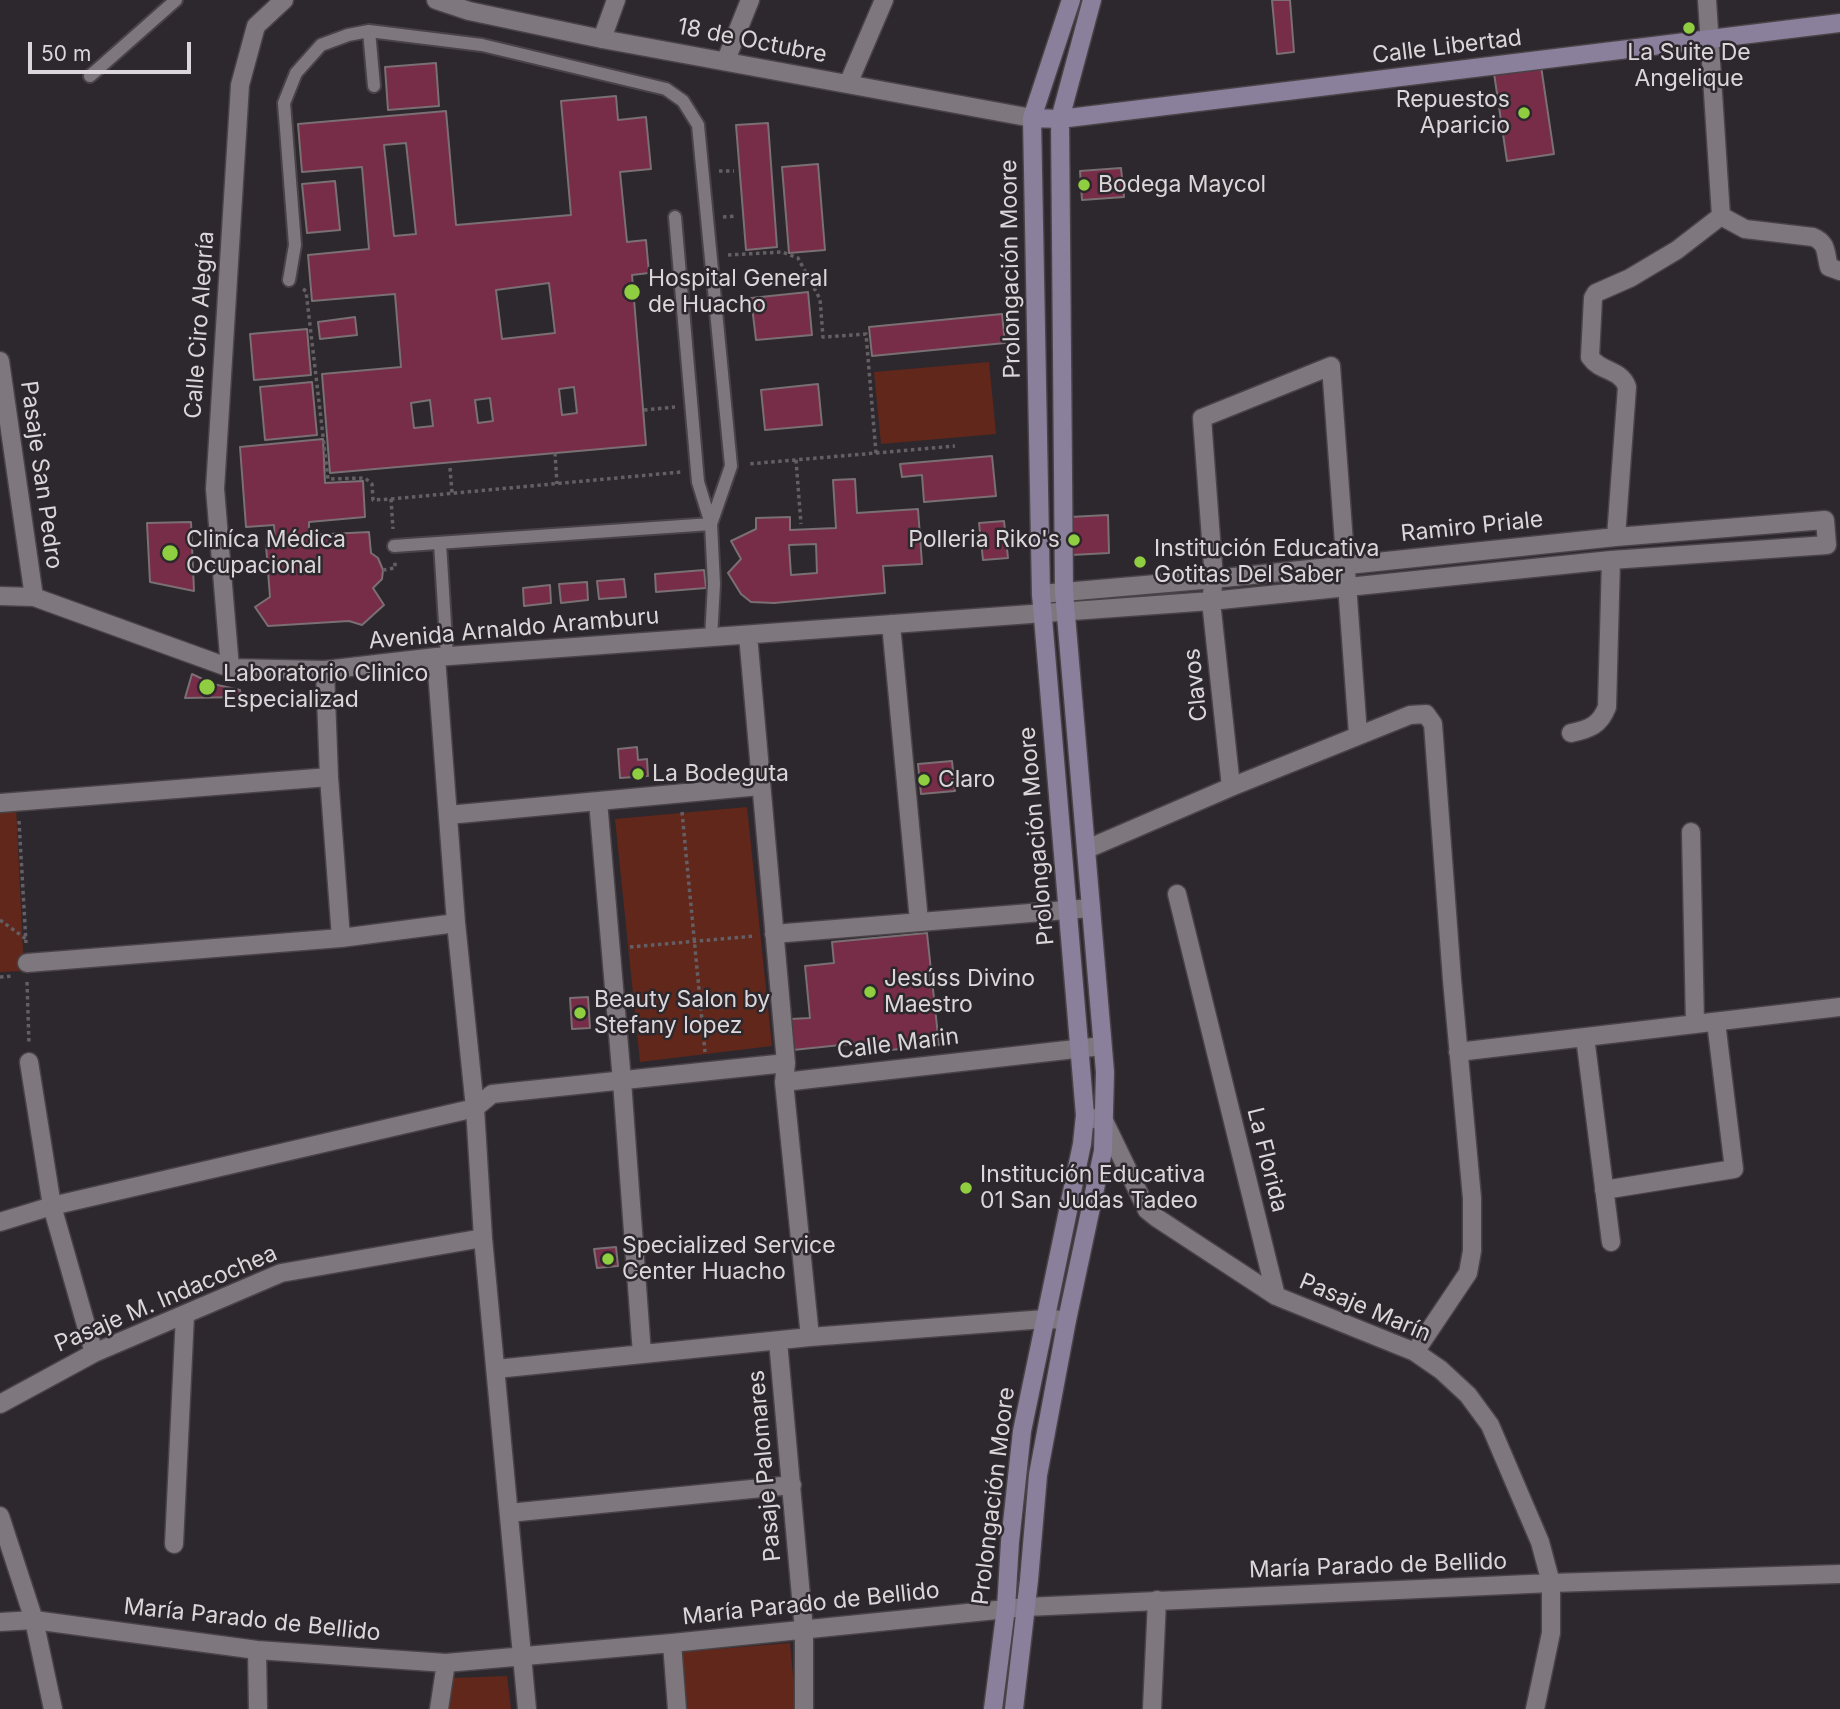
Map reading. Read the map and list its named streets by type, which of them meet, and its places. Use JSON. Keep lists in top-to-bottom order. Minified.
{"streets":{"street":["18 de Octubre","Calle Libertad","Prolongación Moore","Calle Ciro Alegría","Pasaje San Pedro","Ramiro Priale","Avenida Arnaldo Aramburu","Clavos","Calle Marin","La Florida","Pasaje M. Indacochea","Pasaje Marín","Pasaje Palomares","María Parado de Bellido"]},"crossings":[["18 de Octubre","Calle Libertad"],["18 de Octubre","Prolongación Moore"],["Calle Libertad","Prolongación Moore"],["Prolongación Moore","Ramiro Priale"],["Prolongación Moore","Avenida Arnaldo Aramburu"],["Prolongación Moore","Calle Marin"],["Prolongación Moore","Pasaje Marín"],["Prolongación Moore","María Parado de Bellido"],["Calle Ciro Alegría","Avenida Arnaldo Aramburu"],["Pasaje San Pedro","Avenida Arnaldo Aramburu"],["Ramiro Priale","Avenida Arnaldo Aramburu"],["Ramiro Priale","Clavos"],["La Florida","Pasaje Marín"],["Pasaje Marín","María Parado de Bellido"],["Pasaje Palomares","María Parado de Bellido"]],"places":["La Suite De Angelique","Repuestos Aparicio","Bodega Maycol","Hospital General de Huacho","Polleria Riko's","Cliníca Médica Ocupacional","Institución Educativa Gotitas Del Saber","Laboratorio Clinico Especializad","La Bodeguta","Claro","Jesúss Divino Maestro","Beauty Salon by Stefany lopez","Institución Educativa 01 San Judas Tadeo","Specialized Service Center Huacho"],"scale_bar":"50 m"}
